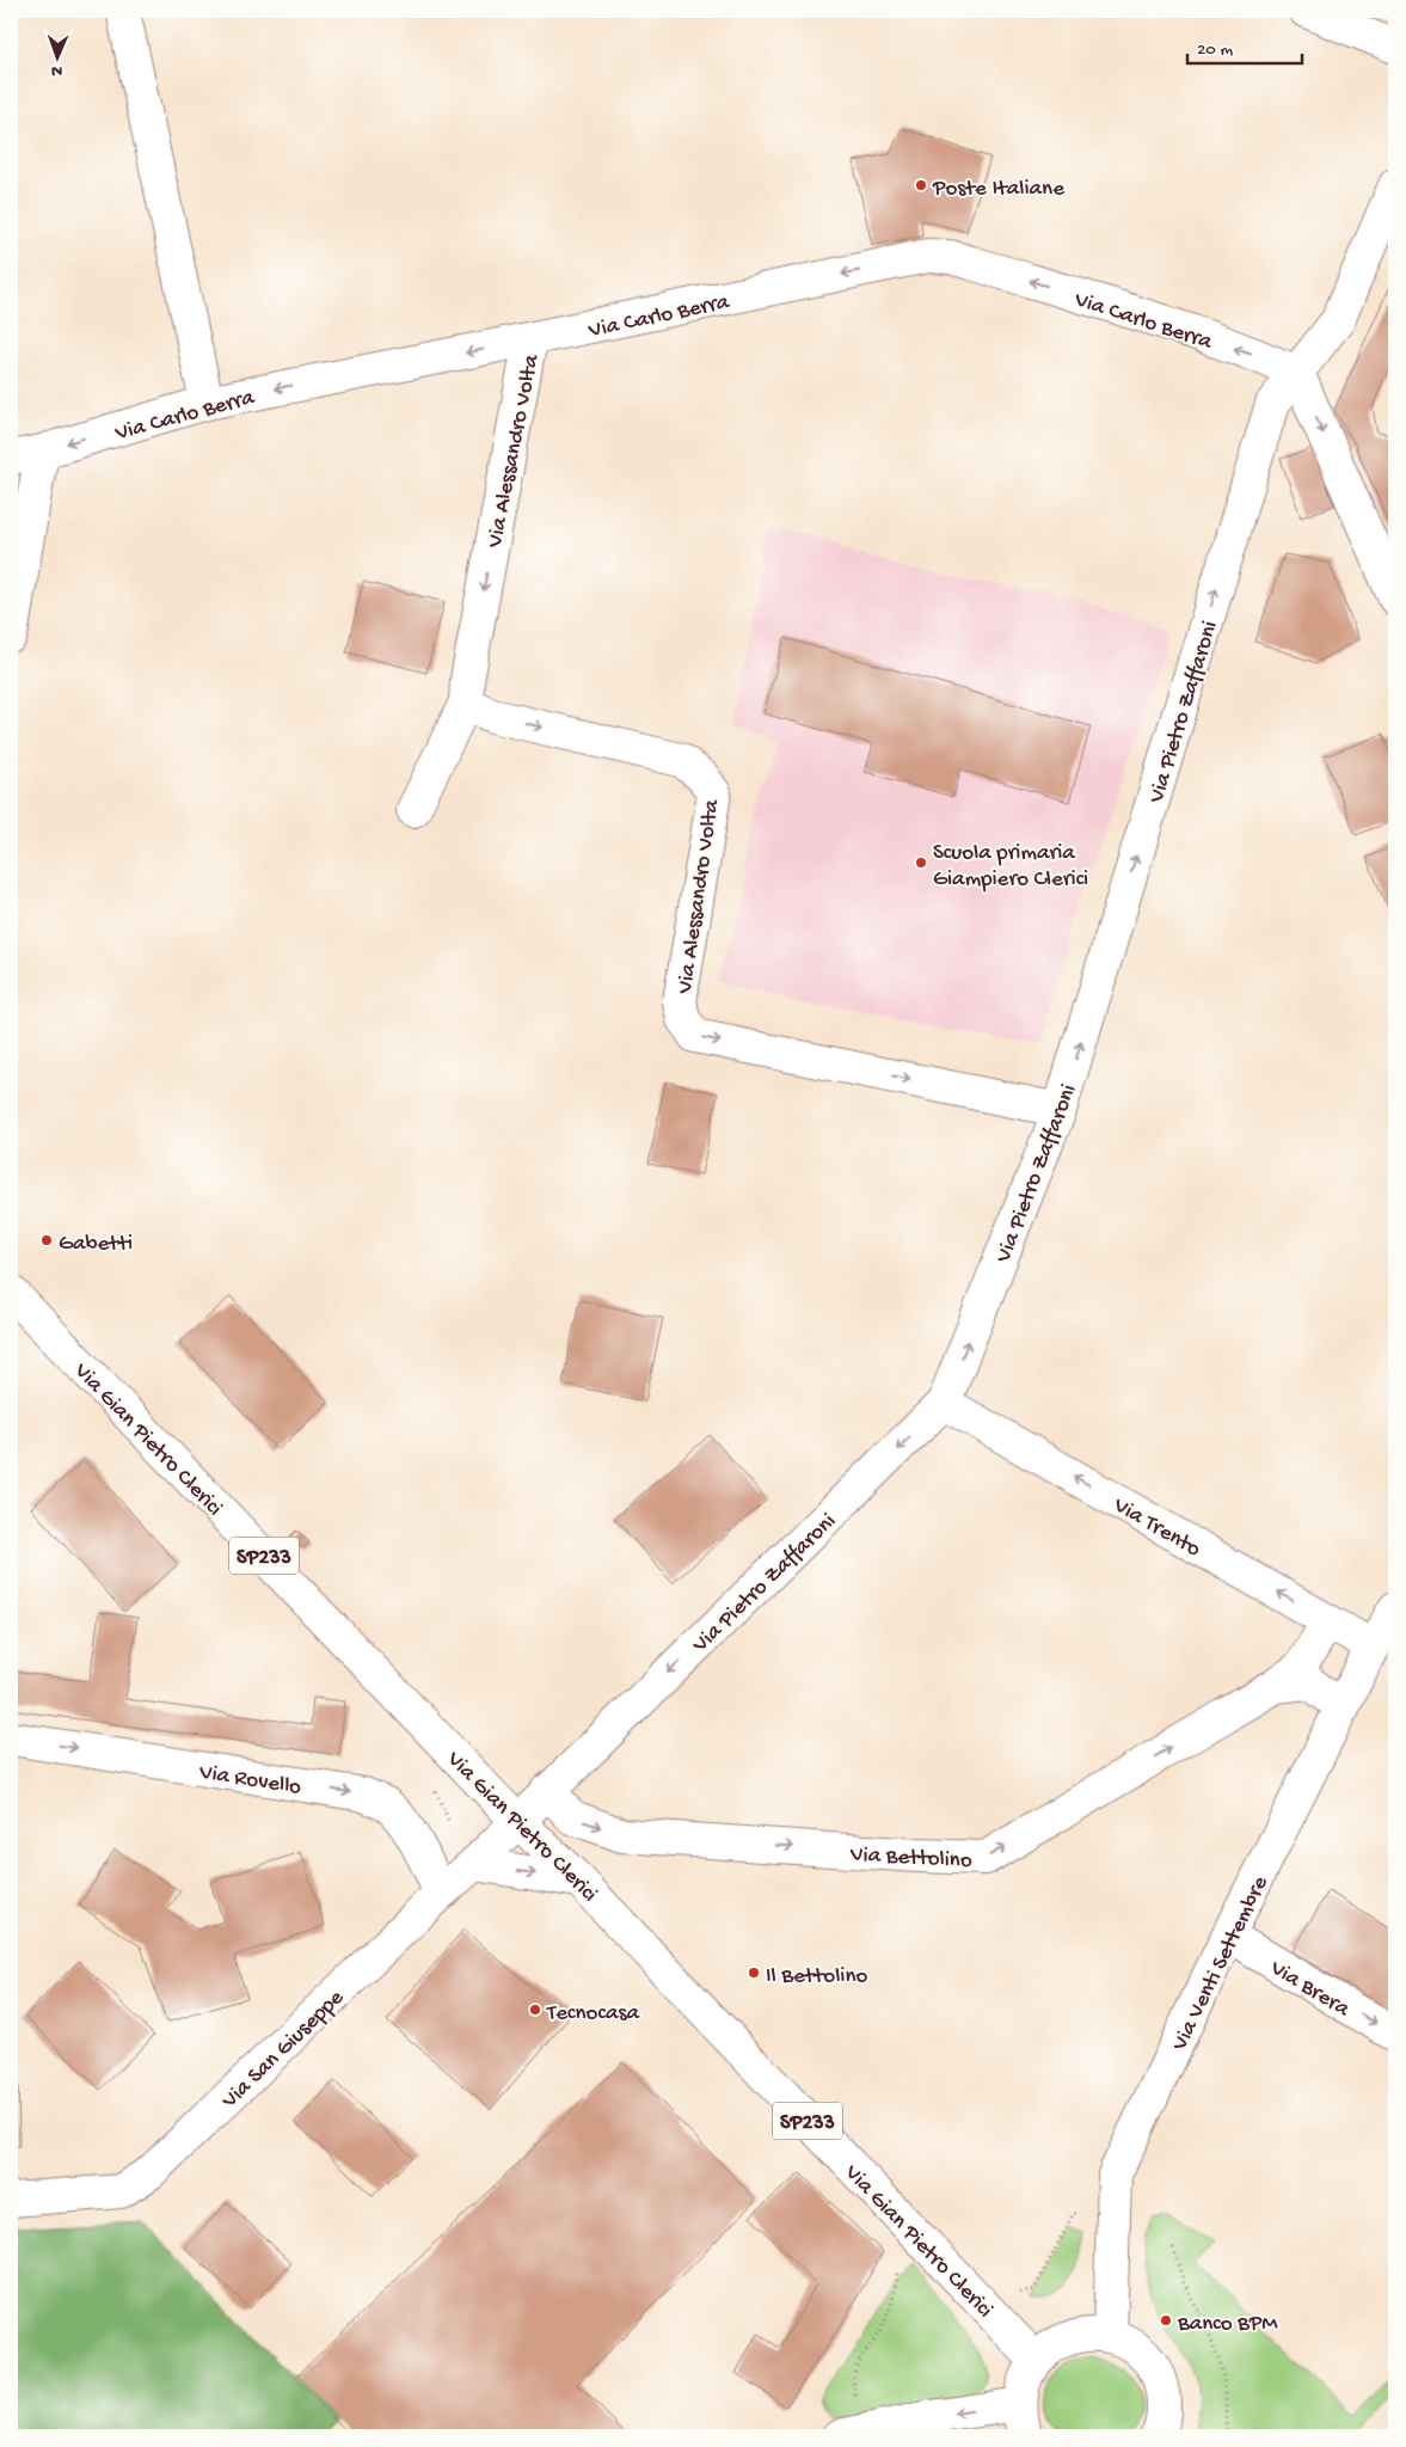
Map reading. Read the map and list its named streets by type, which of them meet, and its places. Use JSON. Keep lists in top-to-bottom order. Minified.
{"streets":{"street":["Via Carlo Berra","Via Alessandro Volta","Via Pietro Zaffaroni","Via Gian Pietro Clerici","Via Trento","SP233","Via Rovello","Via Bettolino","Via Venti Settembre","Via Brera","Via San Giuseppe"]},"crossings":[["Via Carlo Berra","Via Alessandro Volta"],["Via Carlo Berra","Via Pietro Zaffaroni"],["Via Alessandro Volta","Via Pietro Zaffaroni"],["Via Pietro Zaffaroni","Via Gian Pietro Clerici"],["Via Pietro Zaffaroni","Via Trento"],["Via Pietro Zaffaroni","Via Bettolino"],["Via Pietro Zaffaroni","Via San Giuseppe"],["Via Gian Pietro Clerici","Via San Giuseppe"],["Via Trento","Via Venti Settembre"],["Via Rovello","Via San Giuseppe"],["Via Bettolino","Via Venti Settembre"],["Via Venti Settembre","Via Brera"]],"one_way":["Via Carlo Berra","Via Trento","Via Rovello","Via Bettolino","Via Brera"],"places":["Poste Italiane","Scuola primaria Giampiero Clerici","Gabetti","Il Bettolino","Tecnocasa","Banco BPM"],"scale_bar":"20 m","north":"bottom"}
